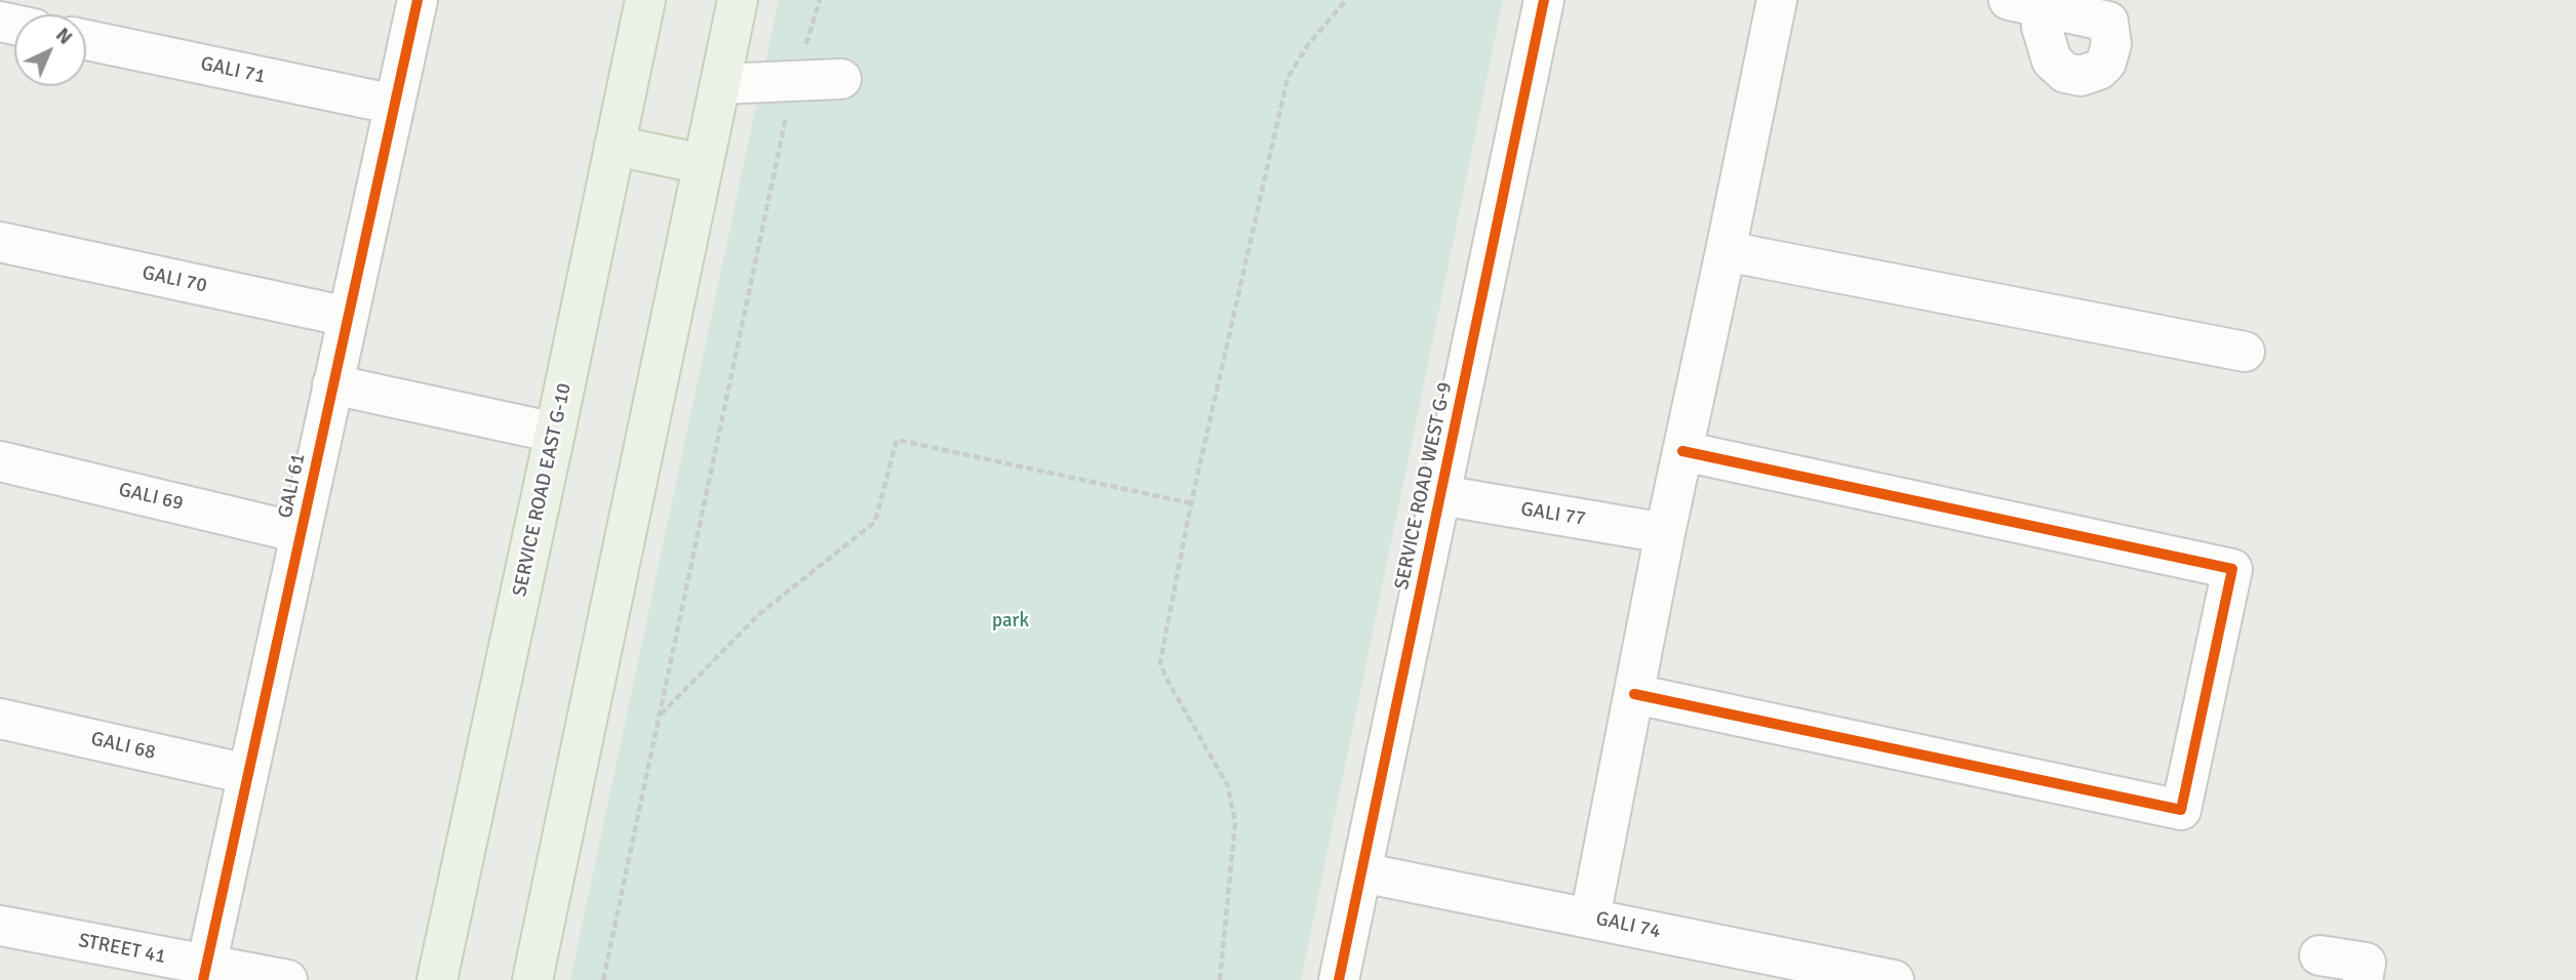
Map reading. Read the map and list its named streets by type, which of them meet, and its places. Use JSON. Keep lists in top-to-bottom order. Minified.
{"streets":{"main road":["SERVICE ROAD EAST G-10"],"street":["GALI 71","GALI 70","GALI 61","SERVICE ROAD WEST G-9","GALI 69","GALI 77","GALI 68","GALI 74","STREET 41"]},"crossings":[["GALI 71","GALI 61"],["GALI 70","GALI 61"],["GALI 61","GALI 69"],["GALI 61","GALI 68"],["GALI 61","STREET 41"],["SERVICE ROAD WEST G-9","GALI 77"],["SERVICE ROAD WEST G-9","GALI 74"]],"parks":["park"],"north":"top right"}
